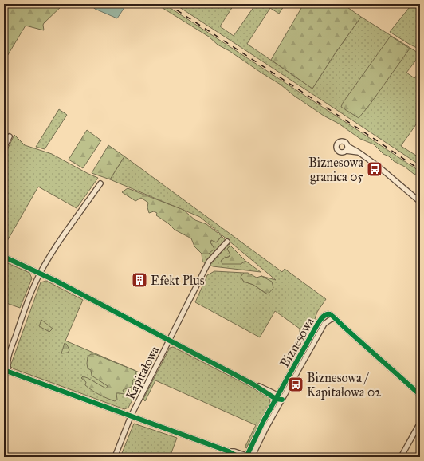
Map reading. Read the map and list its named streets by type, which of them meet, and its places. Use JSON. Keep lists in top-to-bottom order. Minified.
{"streets":{"street":["Biznesowa","Kapitałowa"]},"places":{"bus stop":["Biznesowa granica 05","Biznesowa / Kapitałowa 02"],"building":["Efekt Plus"]}}
